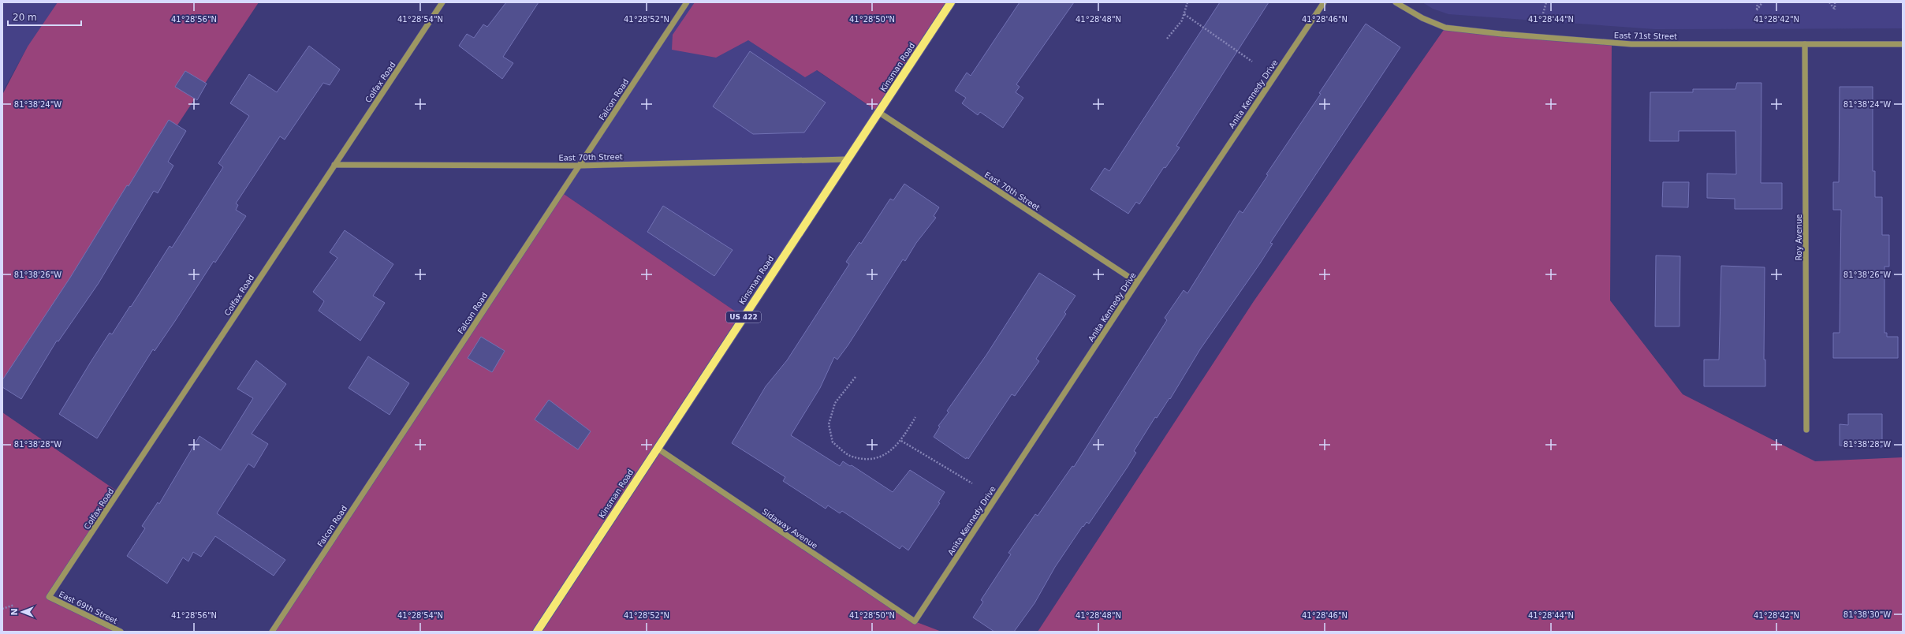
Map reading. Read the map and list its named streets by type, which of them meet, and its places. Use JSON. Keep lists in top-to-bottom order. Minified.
{"streets":{"main road":["Kinsman Road","US 422"],"street":["East 71st Street","Colfax Road","Anita Kennedy Drive","Falcon Road","East 70th Street","Roy Avenue","Sidaway Avenue","East 69th Street"]},"crossings":[["East 71st Street","Roy Avenue"],["Kinsman Road","East 70th Street"],["Kinsman Road","Sidaway Avenue"],["Colfax Road","East 70th Street"],["Colfax Road","East 69th Street"],["Anita Kennedy Drive","East 70th Street"],["Anita Kennedy Drive","Sidaway Avenue"],["Falcon Road","East 70th Street"]],"scale_bar":"20 m","north":"left","coordinates":["41°28'56\"N","41°28'54\"N","41°28'52\"N","41°28'50\"N","41°28'48\"N","41°28'46\"N","41°28'44\"N","41°28'42\"N","81°38'24\"W","81°38'26\"W","81°38'28\"W","81°38'30\"W"]}
